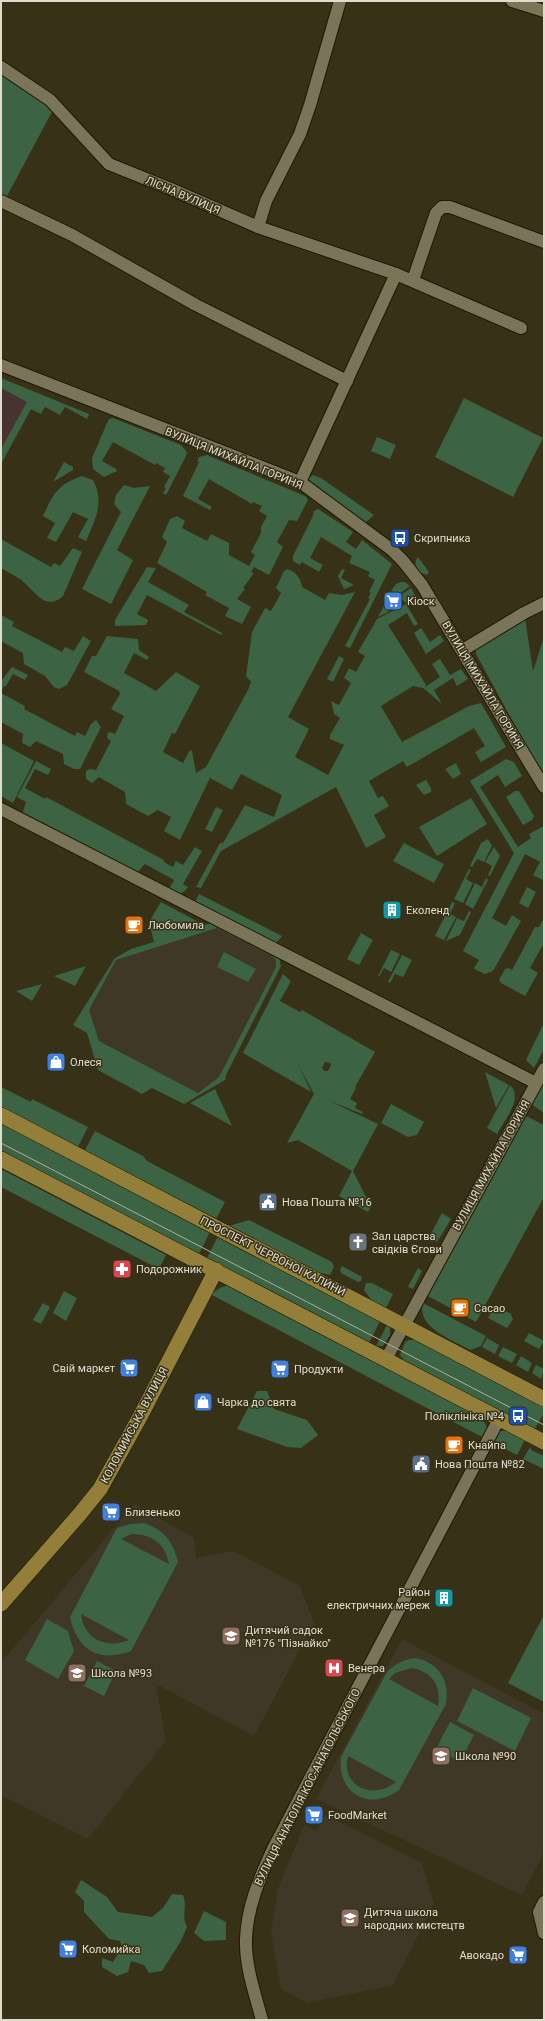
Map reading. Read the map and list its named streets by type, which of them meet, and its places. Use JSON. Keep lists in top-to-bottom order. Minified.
{"streets":{"main road":["ПРОСПЕКТ ЧЕРВОНОЇ КАЛИНИ","КОЛОМИЙСЬКА ВУЛИЦЯ"],"street":["ЛІСНА ВУЛИЦЯ","ВУЛИЦЯ МИХАЙЛА ГОРИНЯ","ВУЛИЦЯ АНАТОЛІЯ КОС-АНАТОЛЬСЬКОГО"]},"crossings":[["ВУЛИЦЯ МИХАЙЛА ГОРИНЯ","ПРОСПЕКТ ЧЕРВОНОЇ КАЛИНИ"]],"places":{"bus stop":["Скрипника","Поліклініка №4"],"supermarket":["Кіоск","Свiй маркет","Продукти","Близенько","FoodMarket","Коломийка","Авокадо"],"building":["Еколенд","Район електричних мереж"],"cafe":["Любомила","Cacao","Кнайпа"],"shop":["Олеся","Чарка до свята"],"public building":["Нова Пошта №16","Нова Пошта №82"],"church":["Зал царства свідків Єгови"],"pharmacy":["Подорожник"],"school or university":["Дитячий садок №176 \"Пізнайко\"","Школа №93","Школа №90","Дитяча школа народних мистецтв"],"hospital":["Венера"]}}
